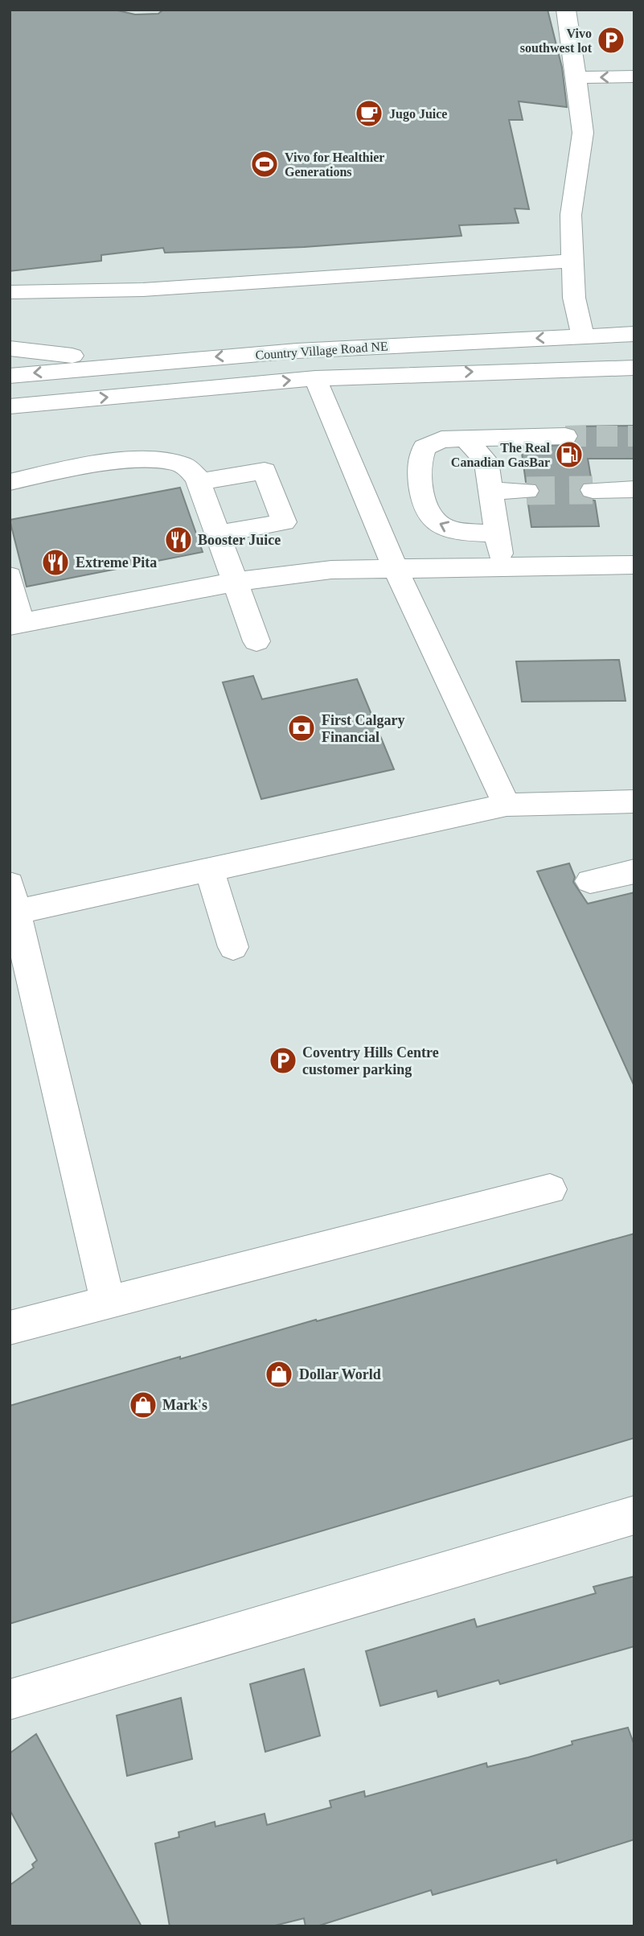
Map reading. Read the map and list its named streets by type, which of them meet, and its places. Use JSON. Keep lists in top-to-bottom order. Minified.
{"streets":{"street":["Country Village Road NE"]},"places":{"parking":["Vivo southwest lot","Coventry Hills Centre customer parking"],"cafe":["Jugo Juice"],"sports":["Vivo for Healthier Generations"],"fuel station":["The Real Canadian GasBar"],"restaurant":["Booster Juice","Extreme Pita"],"bank":["First Calgary Financial"],"shop":["Dollar World","Mark's"]}}
